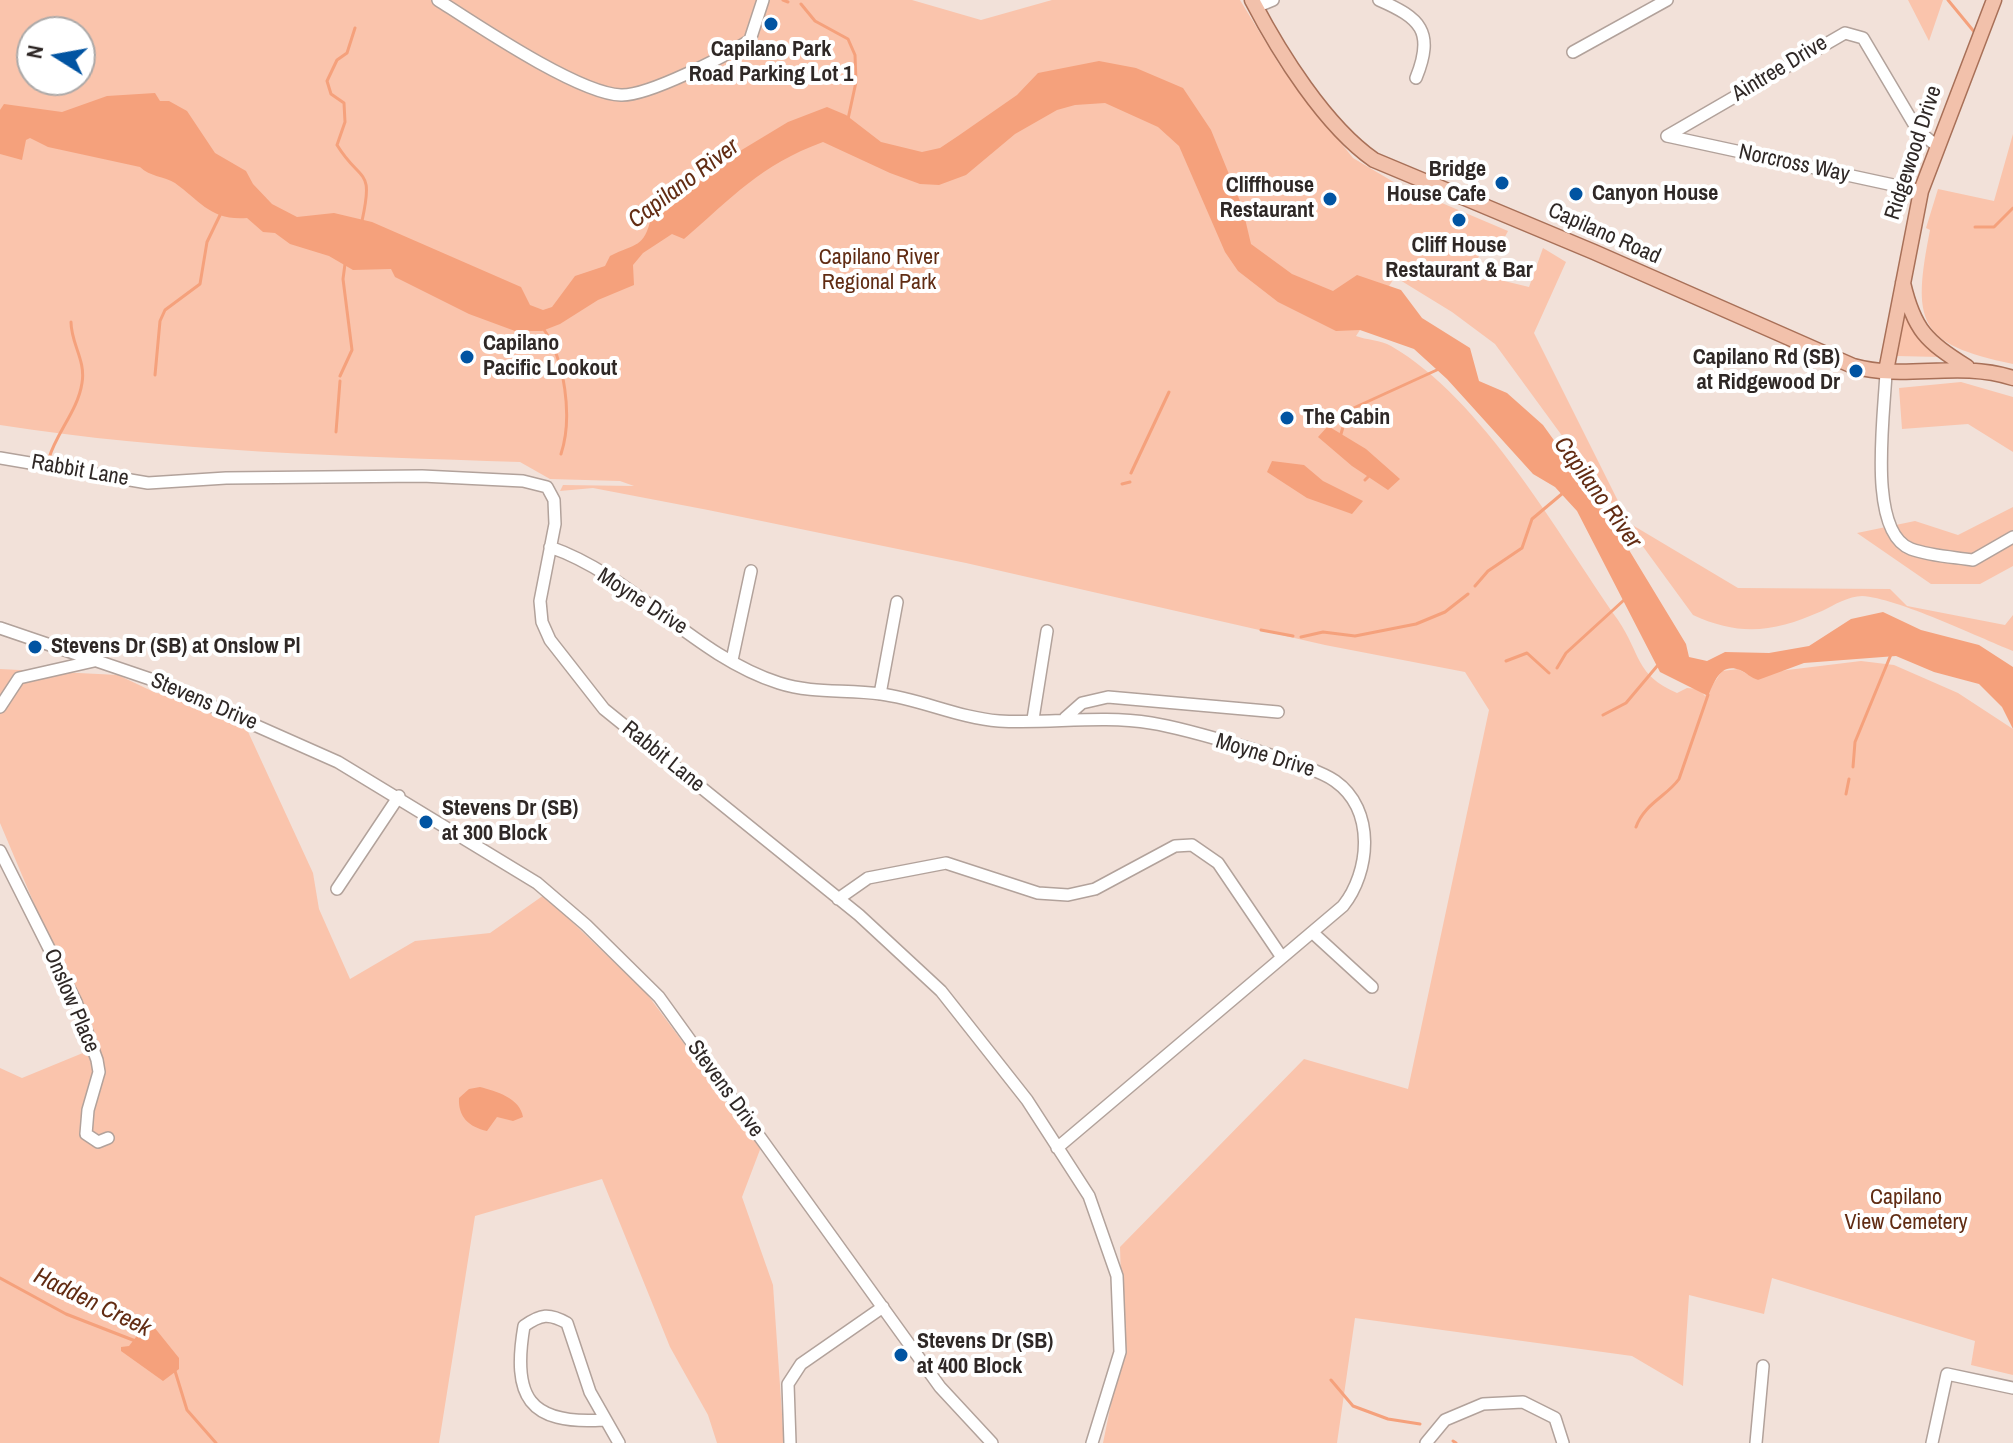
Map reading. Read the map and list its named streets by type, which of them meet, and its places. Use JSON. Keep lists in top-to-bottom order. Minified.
{"streets":{"main road":["Ridgewood Drive","Capilano Road"],"street":["Aintree Drive","Norcross Way","Rabbit Lane","Moyne Drive","Stevens Drive","Onslow Place"]},"crossings":[["Aintree Drive","Ridgewood Drive"],["Aintree Drive","Norcross Way"],["Ridgewood Drive","Norcross Way"],["Ridgewood Drive","Capilano Road"],["Rabbit Lane","Moyne Drive"]],"water":["Capilano River","Hadden Creek"],"parks":["Capilano River Regional Park","Capilano View Cemetery"],"places":["Capilano Park Road Parking Lot 1","Bridge House Cafe","Canyon House","Cliffhouse Restaurant","Cliff House Restaurant & Bar","Capilano Pacific Lookout","Capilano Rd (SB) at Ridgewood Dr","The Cabin","Stevens Dr (SB) at Onslow Pl","Stevens Dr (SB) at 300 Block","Stevens Dr (SB) at 400 Block"],"north":"left"}
